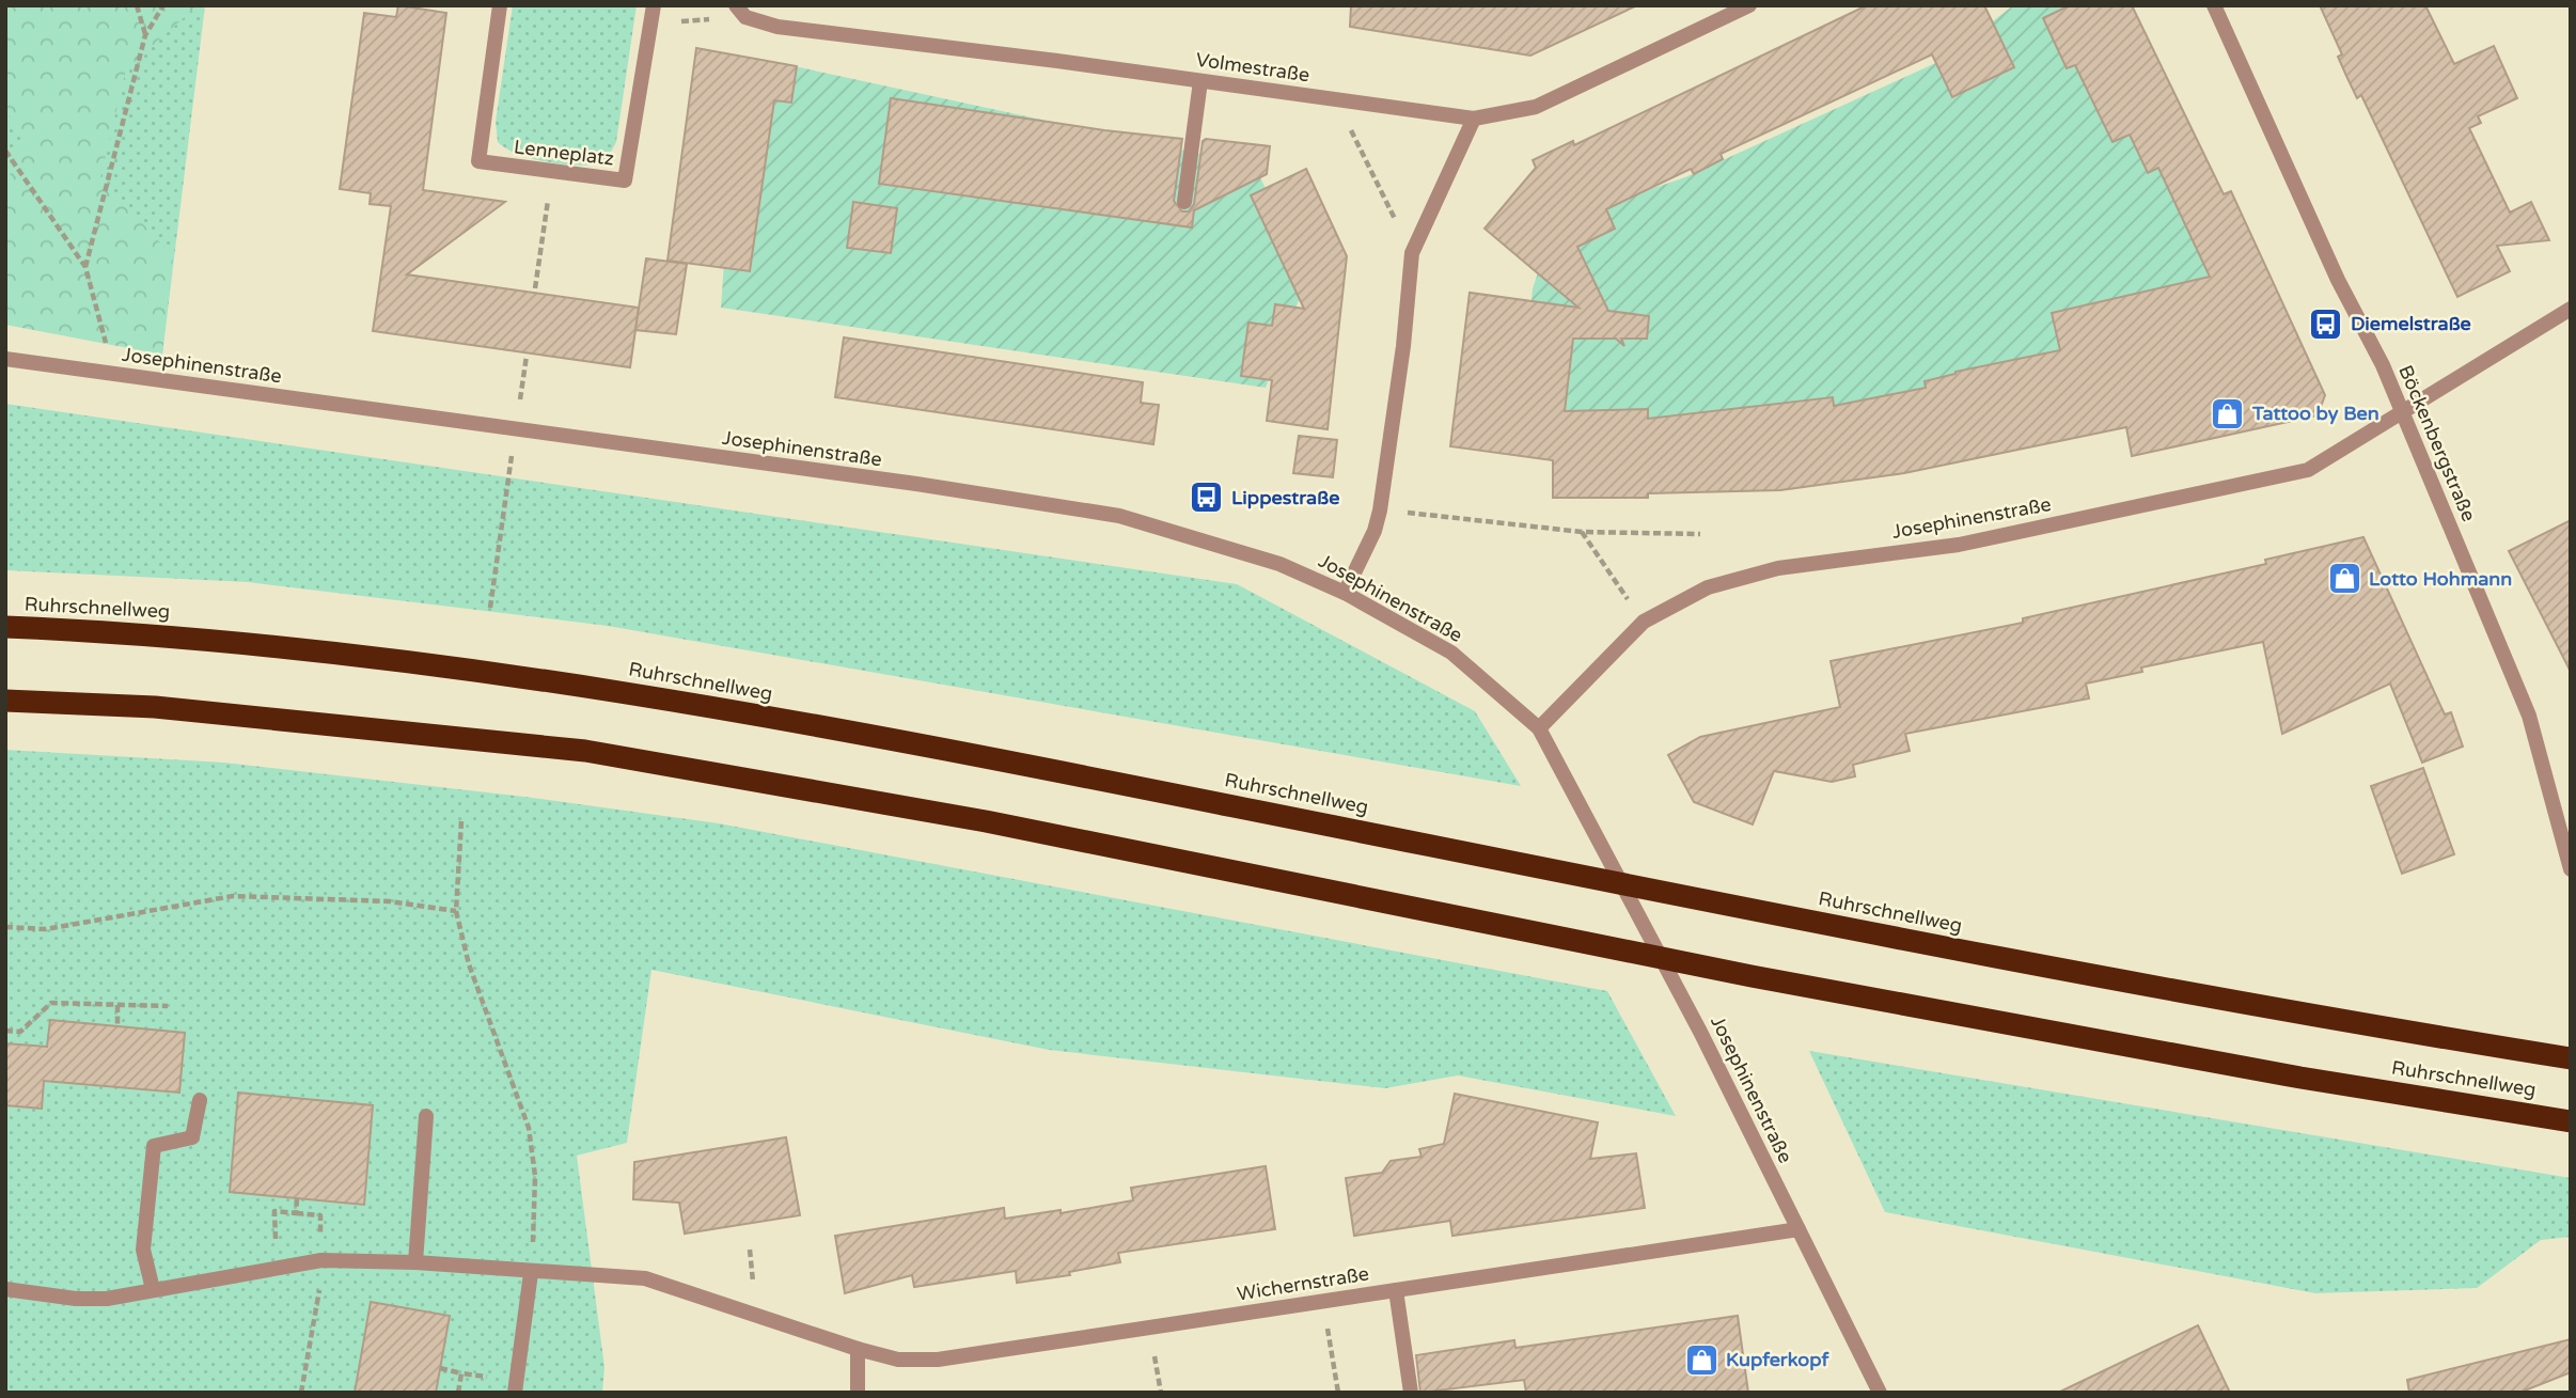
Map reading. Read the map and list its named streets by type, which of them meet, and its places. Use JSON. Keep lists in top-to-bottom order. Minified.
{"streets":{"highway":["Ruhrschnellweg"],"street":["Volmestraße","Lenneplatz","Josephinenstraße","Böckenbergstraße","Wichernstraße"]},"crossings":[["Josephinenstraße","Böckenbergstraße"],["Josephinenstraße","Wichernstraße"]],"places":{"bus stop":["Diemelstraße","Lippestraße"],"shop":["Tattoo by Ben","Lotto Hohmann","Kupferkopf"]}}
